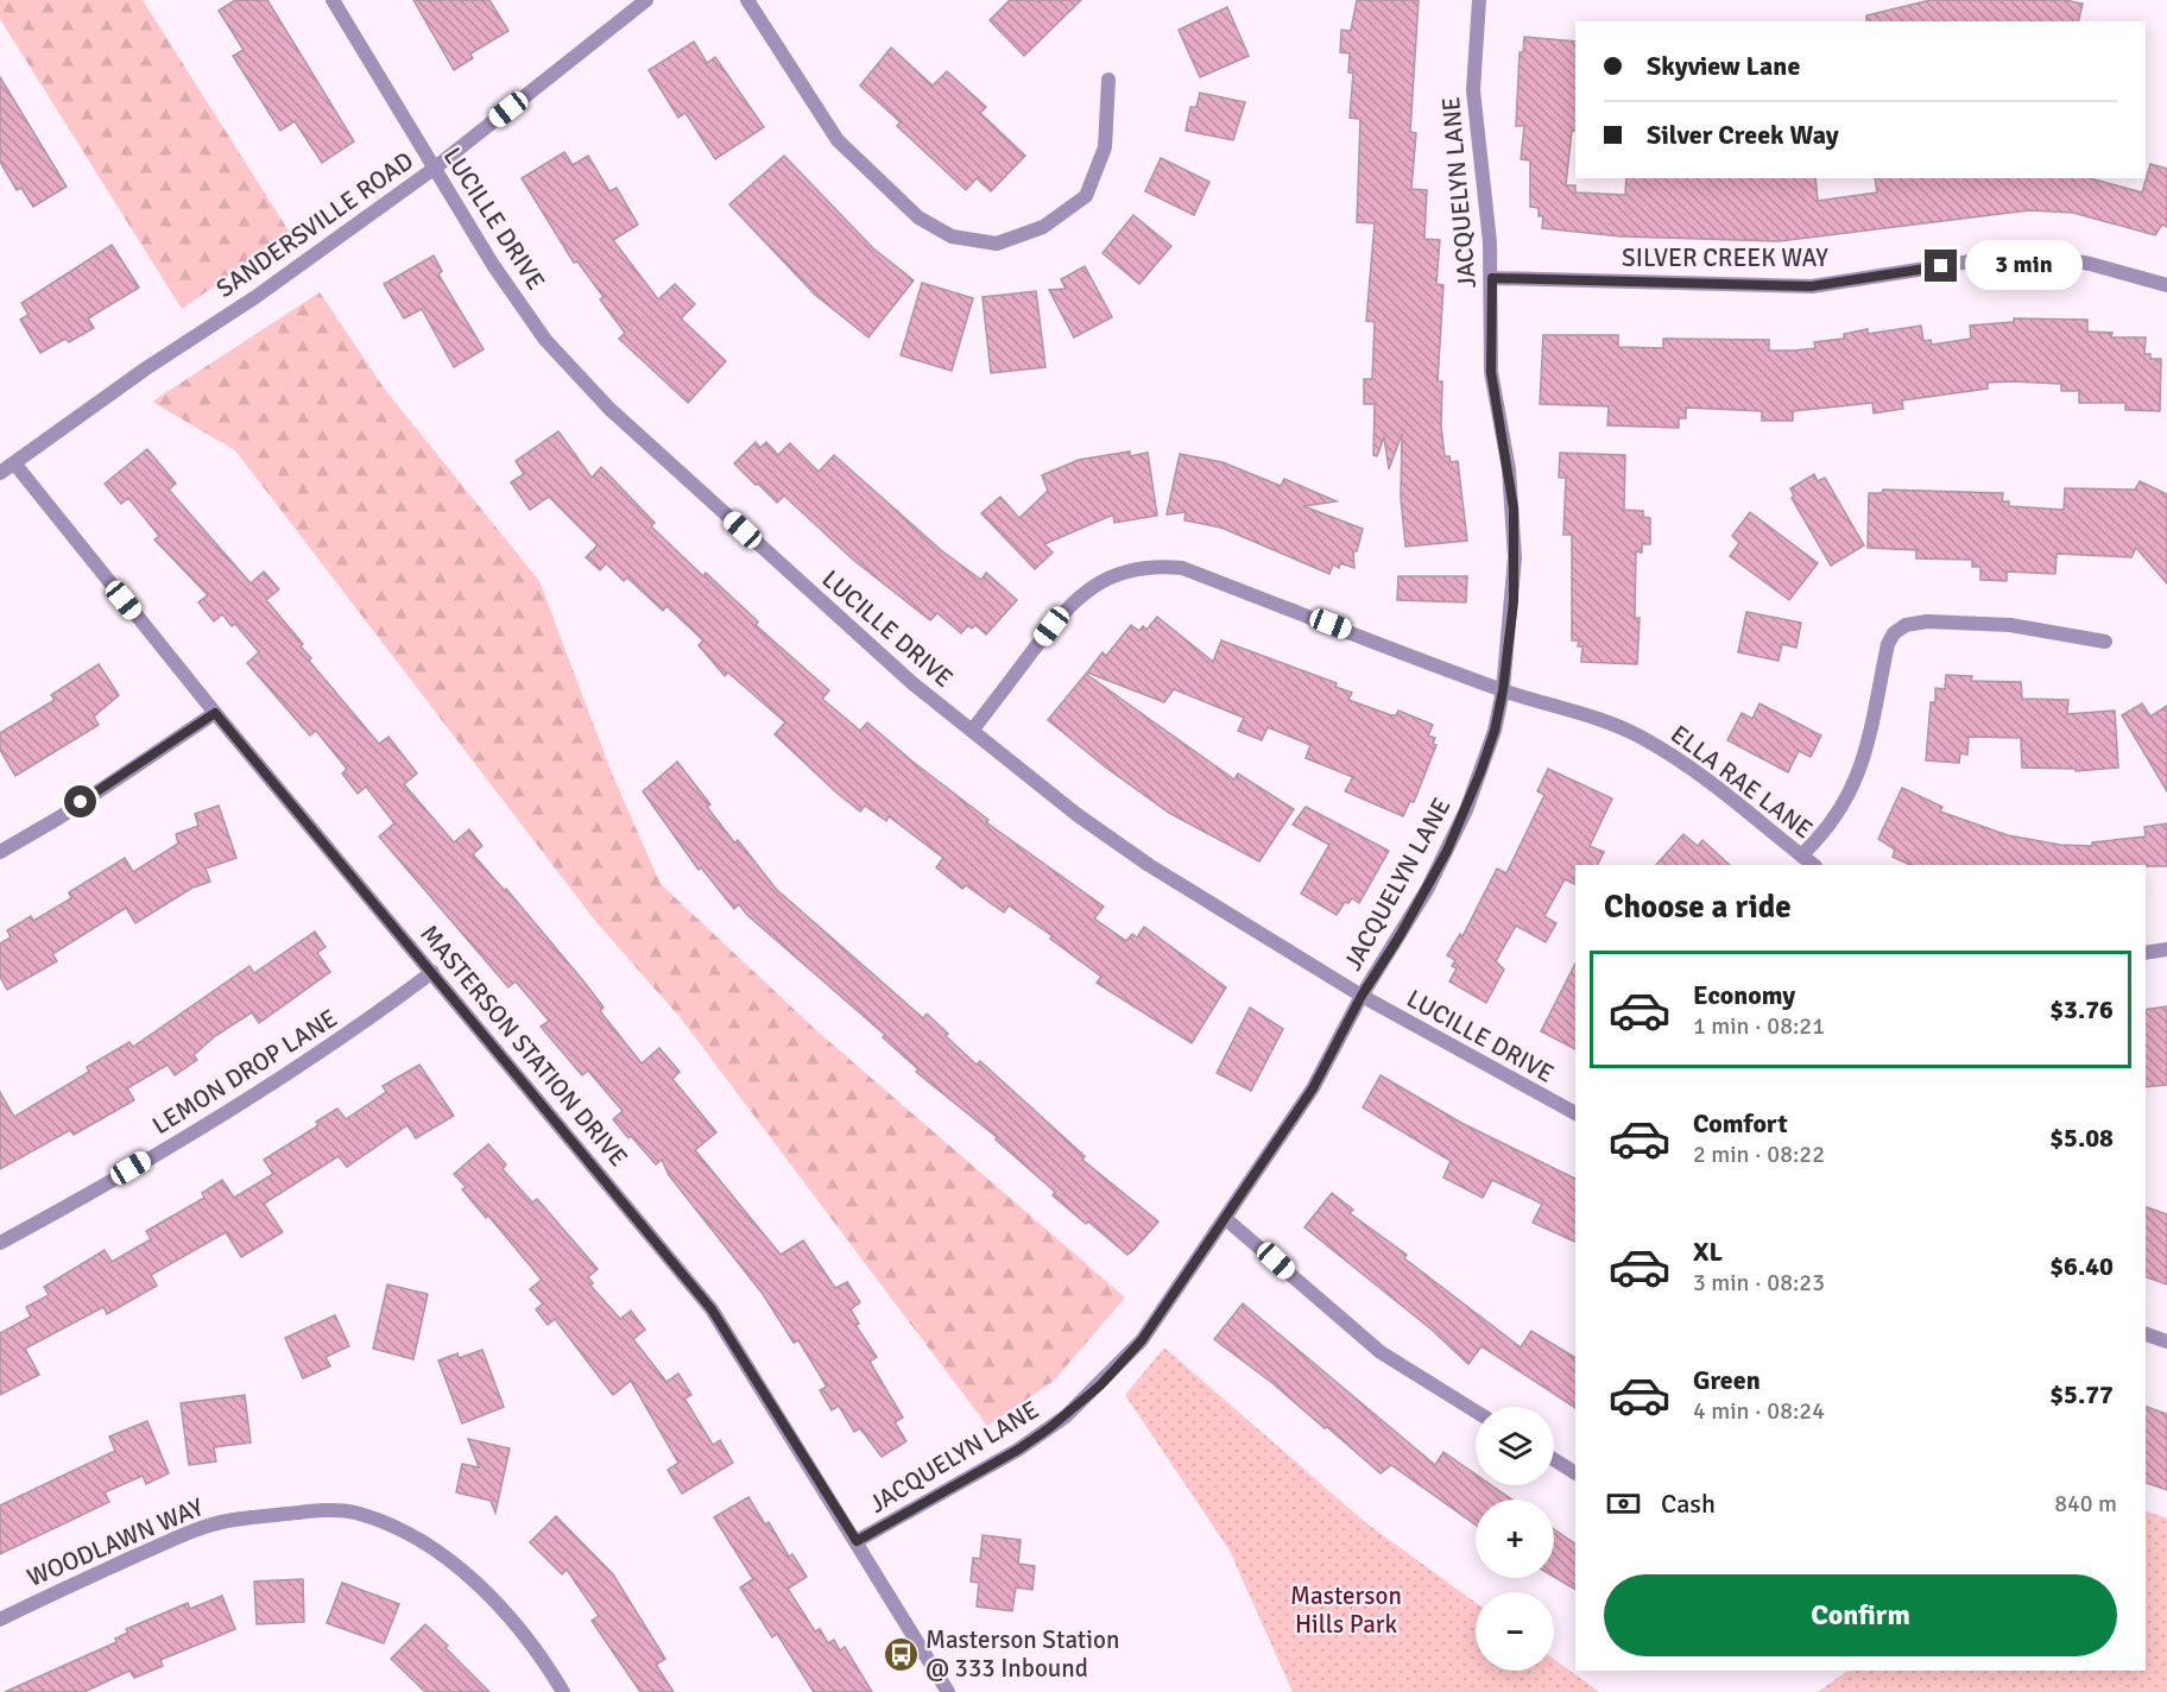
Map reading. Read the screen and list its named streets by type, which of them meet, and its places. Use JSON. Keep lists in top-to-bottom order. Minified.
{"streets":{"street":["JACQUELYN LANE","LUCILLE DRIVE","SANDERSVILLE ROAD","SILVER CREEK WAY","ELLA RAE LANE","MASTERSON STATION DRIVE","LEMON DROP LANE","WOODLAWN WAY"]},"crossings":[["JACQUELYN LANE","LUCILLE DRIVE"],["JACQUELYN LANE","SILVER CREEK WAY"],["JACQUELYN LANE","ELLA RAE LANE"],["JACQUELYN LANE","MASTERSON STATION DRIVE"],["LUCILLE DRIVE","SANDERSVILLE ROAD"],["LUCILLE DRIVE","ELLA RAE LANE"],["SANDERSVILLE ROAD","MASTERSON STATION DRIVE"],["MASTERSON STATION DRIVE","LEMON DROP LANE"]],"parks":["Masterson Hills Park"],"places":{"bus stop":["Masterson Station @ 333 Inbound"]},"page":{"banner":["Skyview Lane","Silver Creek Way"],"bubble":"3 min","heading":"Choose a ride","list":[{"name":"Economy","note":"1 min · 08:21","value":"$3.76"},{"name":"Comfort","note":"2 min · 08:22","value":"$5.08"},{"name":"XL","note":"3 min · 08:23","value":"$6.40"},{"name":"Green","note":"4 min · 08:24","value":"$5.77"}],"map_buttons":["+","−"],"pay":["Cash","840 m"],"buttons":"Confirm"}}
